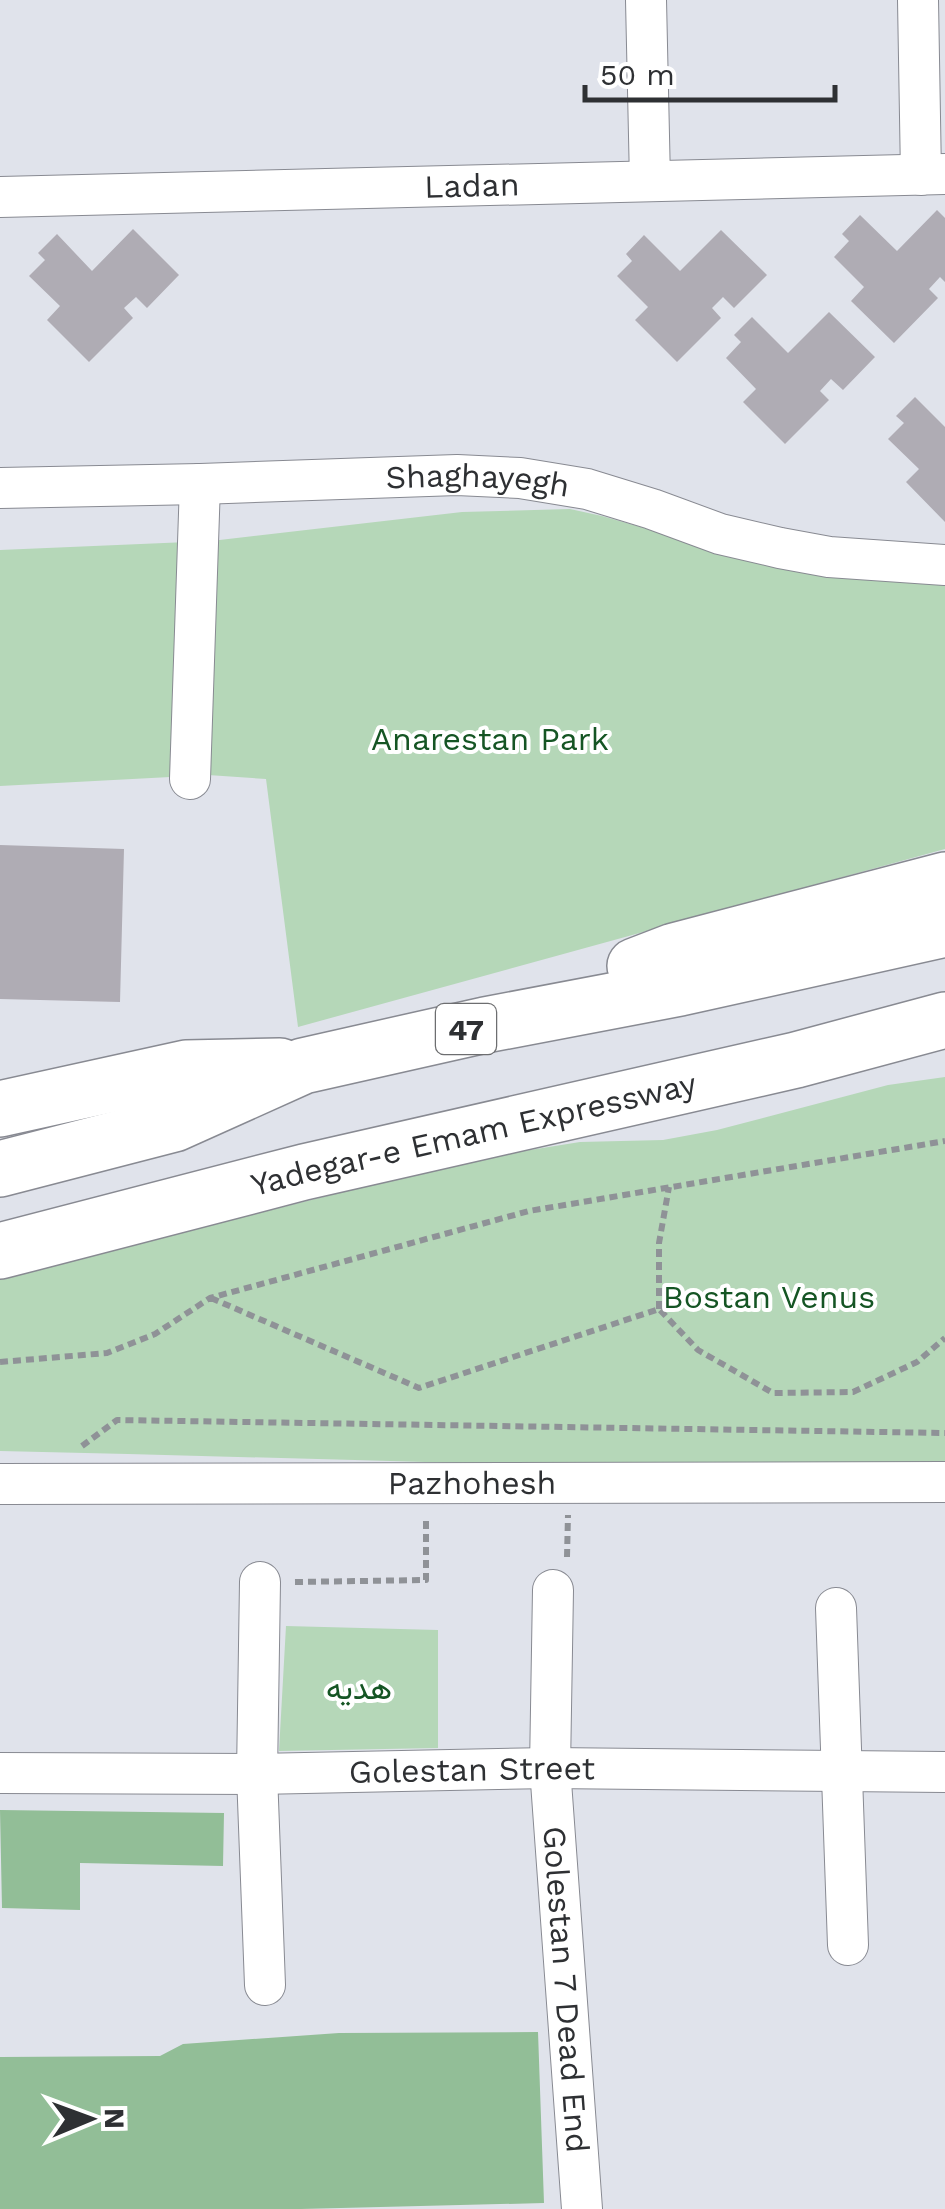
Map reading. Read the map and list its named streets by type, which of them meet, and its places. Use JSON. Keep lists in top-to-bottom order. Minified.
{"streets":{"highway":["47","Yadegar-e Emam Expressway"],"street":["Ladan","Shaghayegh","Pazhohesh","Golestan Street","Golestan 7 Dead End"]},"crossings":[["Golestan Street","Golestan 7 Dead End"]],"parks":["Anarestan Park","Bostan Venus","هدیه"],"scale_bar":"50 m","north":"right"}
